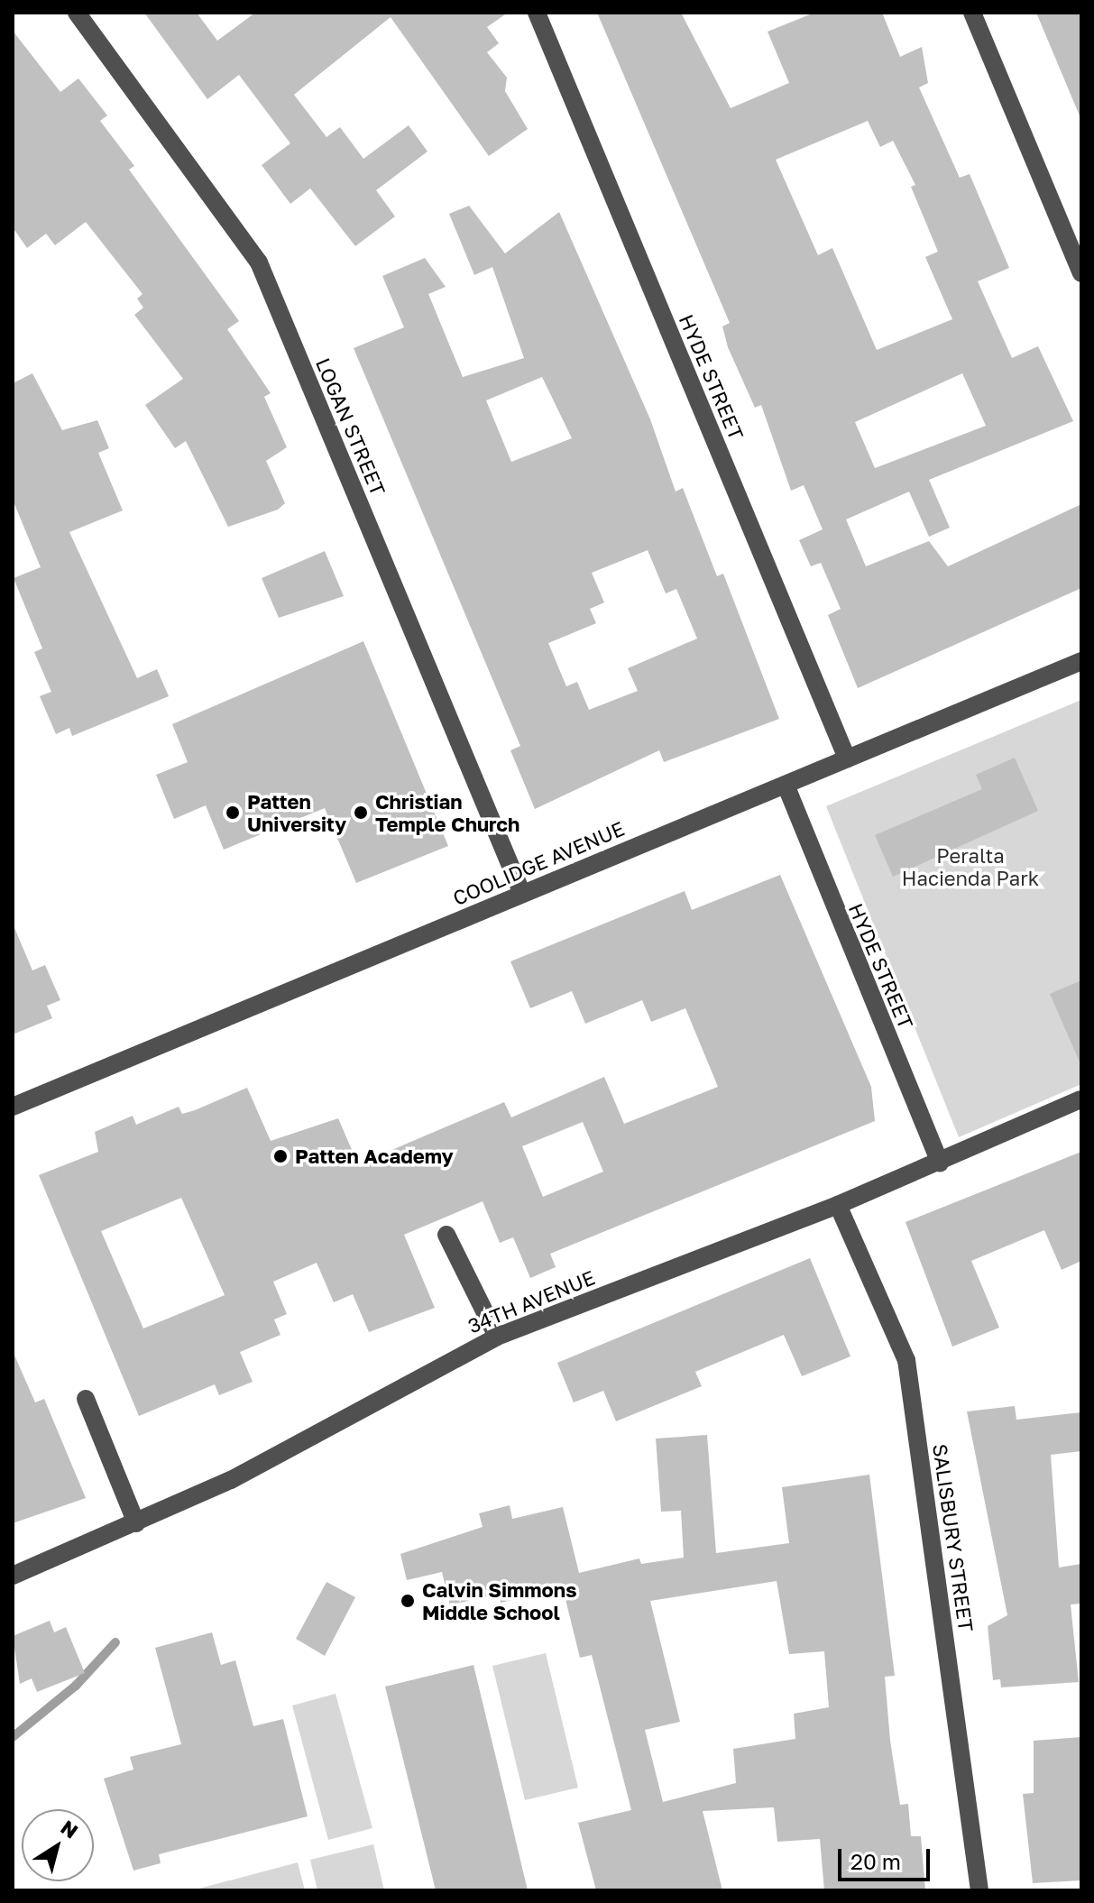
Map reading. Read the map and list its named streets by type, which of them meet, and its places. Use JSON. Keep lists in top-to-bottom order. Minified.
{"streets":{"street":["HYDE STREET","LOGAN STREET","COOLIDGE AVENUE","34TH AVENUE","SALISBURY STREET"]},"crossings":[["HYDE STREET","COOLIDGE AVENUE"],["HYDE STREET","34TH AVENUE"],["LOGAN STREET","COOLIDGE AVENUE"],["34TH AVENUE","SALISBURY STREET"]],"parks":["Peralta Hacienda Park"],"places":["Patten University","Christian Temple Church","Patten Academy","Calvin Simmons Middle School"],"scale_bar":"20 m","north":"top right"}
